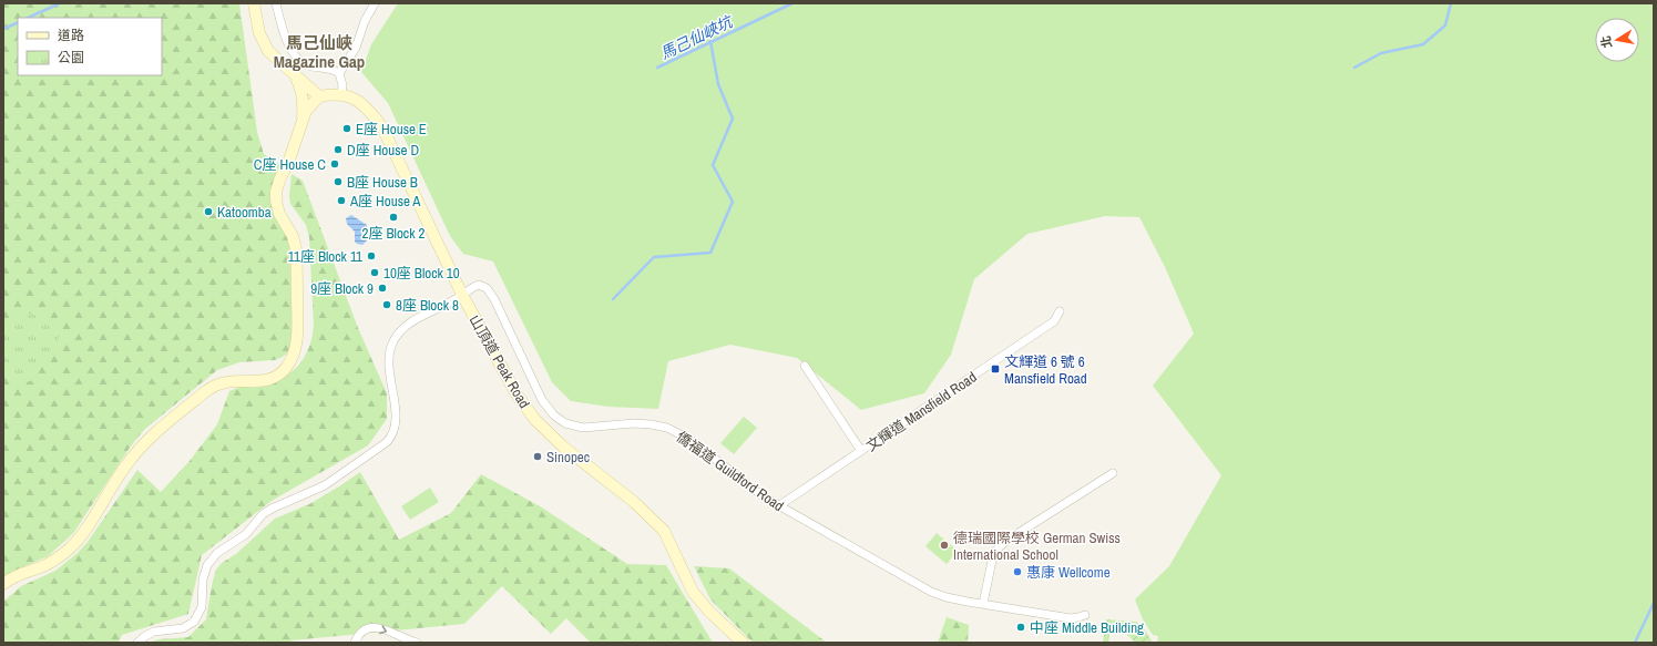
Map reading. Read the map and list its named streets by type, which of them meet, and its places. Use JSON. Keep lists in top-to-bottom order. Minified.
{"streets":{"main road":["山頂道 Peak Road"],"street":["文輝道 Mansfield Road","僑福道 Guildford Road"]},"crossings":[["山頂道 Peak Road","僑福道 Guildford Road"],["文輝道 Mansfield Road","僑福道 Guildford Road"]],"districts":["馬己仙峽 Magazine Gap"],"water":["馬己仙峽坑"],"places":{"other":["E座 House E","D座 House D","C座 House C","B座 House B","A座 House A","Katoomba","2座 Block 2","11座 Block 11","10座 Block 10","9座 Block 9","8座 Block 8","Sinopec","德瑞國際學校 German Swiss International School","惠康 Wellcome","中座 Middle Building"],"transit":["文輝道 6 號 6 Mansfield Road"]},"legend":["道路","公園"],"north":"left"}
